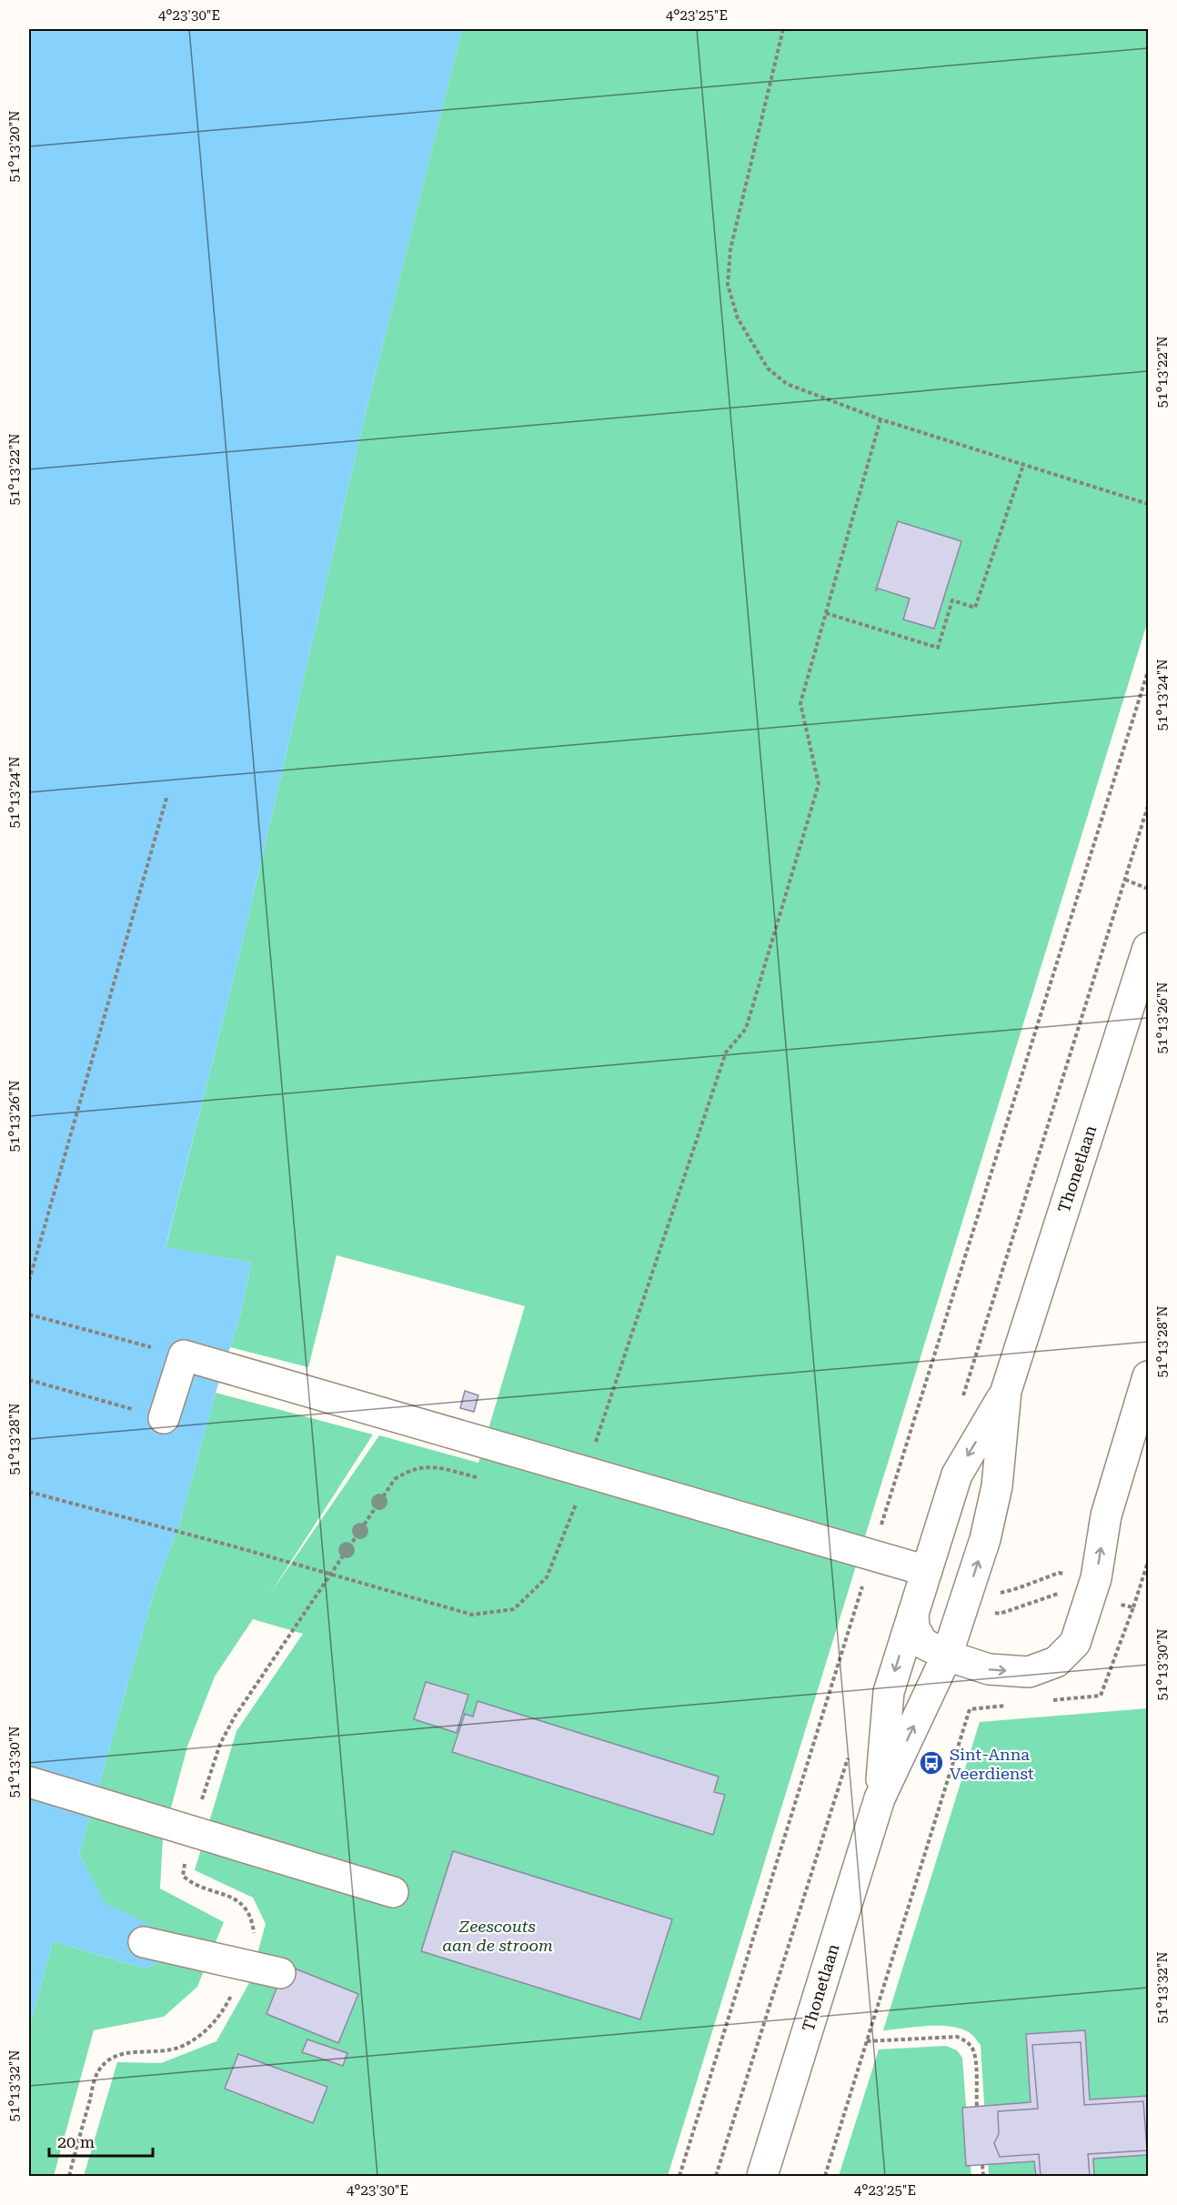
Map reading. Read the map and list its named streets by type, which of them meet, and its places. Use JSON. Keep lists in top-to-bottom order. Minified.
{"streets":{"street":["Thonetlaan"]},"parks":["Zeescouts aan de stroom"],"places":{"bus stop":["Sint-Anna Veerdienst"]},"scale_bar":"20 m","coordinates":["4°23'30\"E","4°23'25\"E","51°13'20\"N","51°13'22\"N","51°13'24\"N","51°13'26\"N","51°13'28\"N","51°13'30\"N","51°13'32\"N"]}
